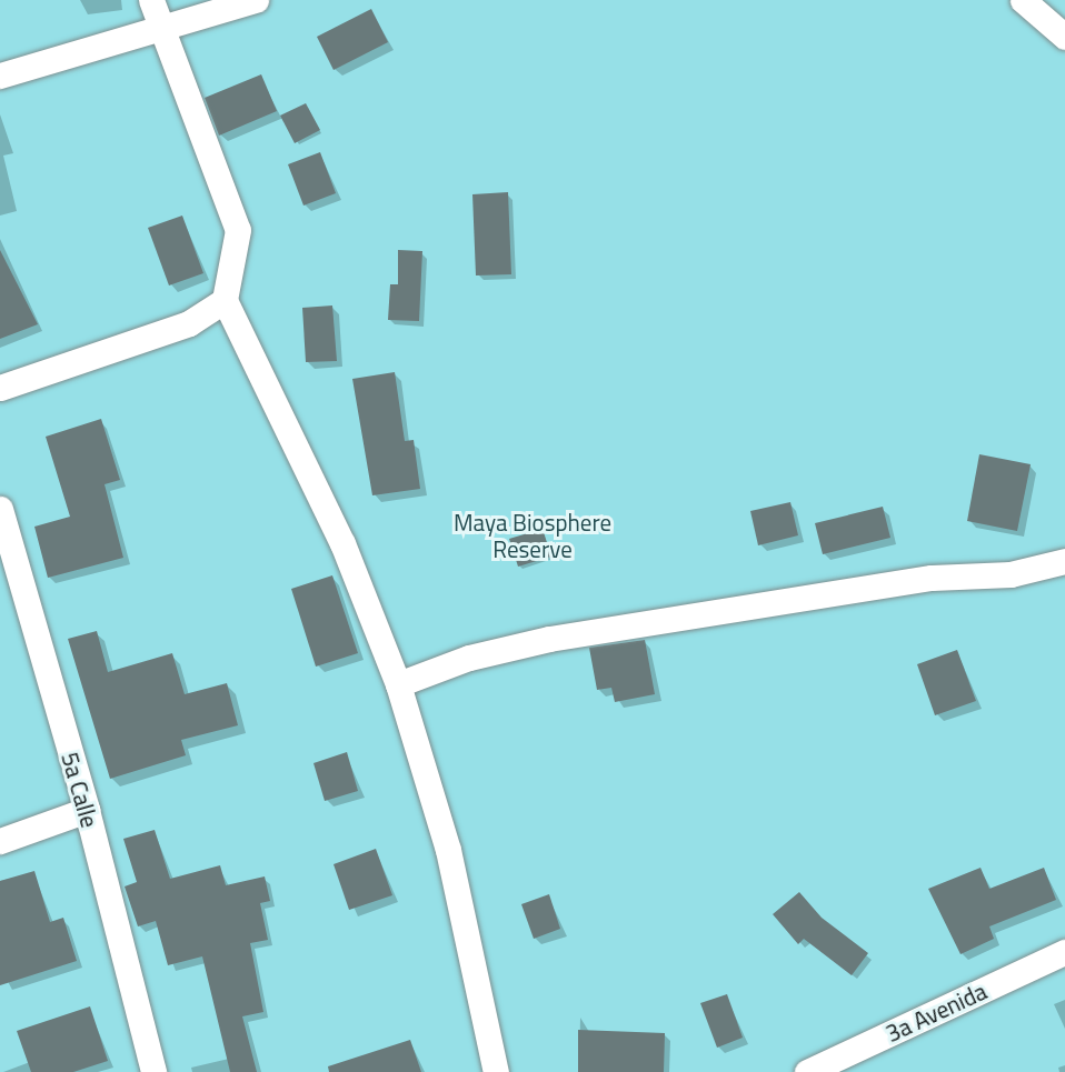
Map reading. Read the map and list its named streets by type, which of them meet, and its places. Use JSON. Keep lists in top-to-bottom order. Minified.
{"streets":{"street":["5a Calle","3a Avenida"]},"parks":["Maya Biosphere Reserve"]}
